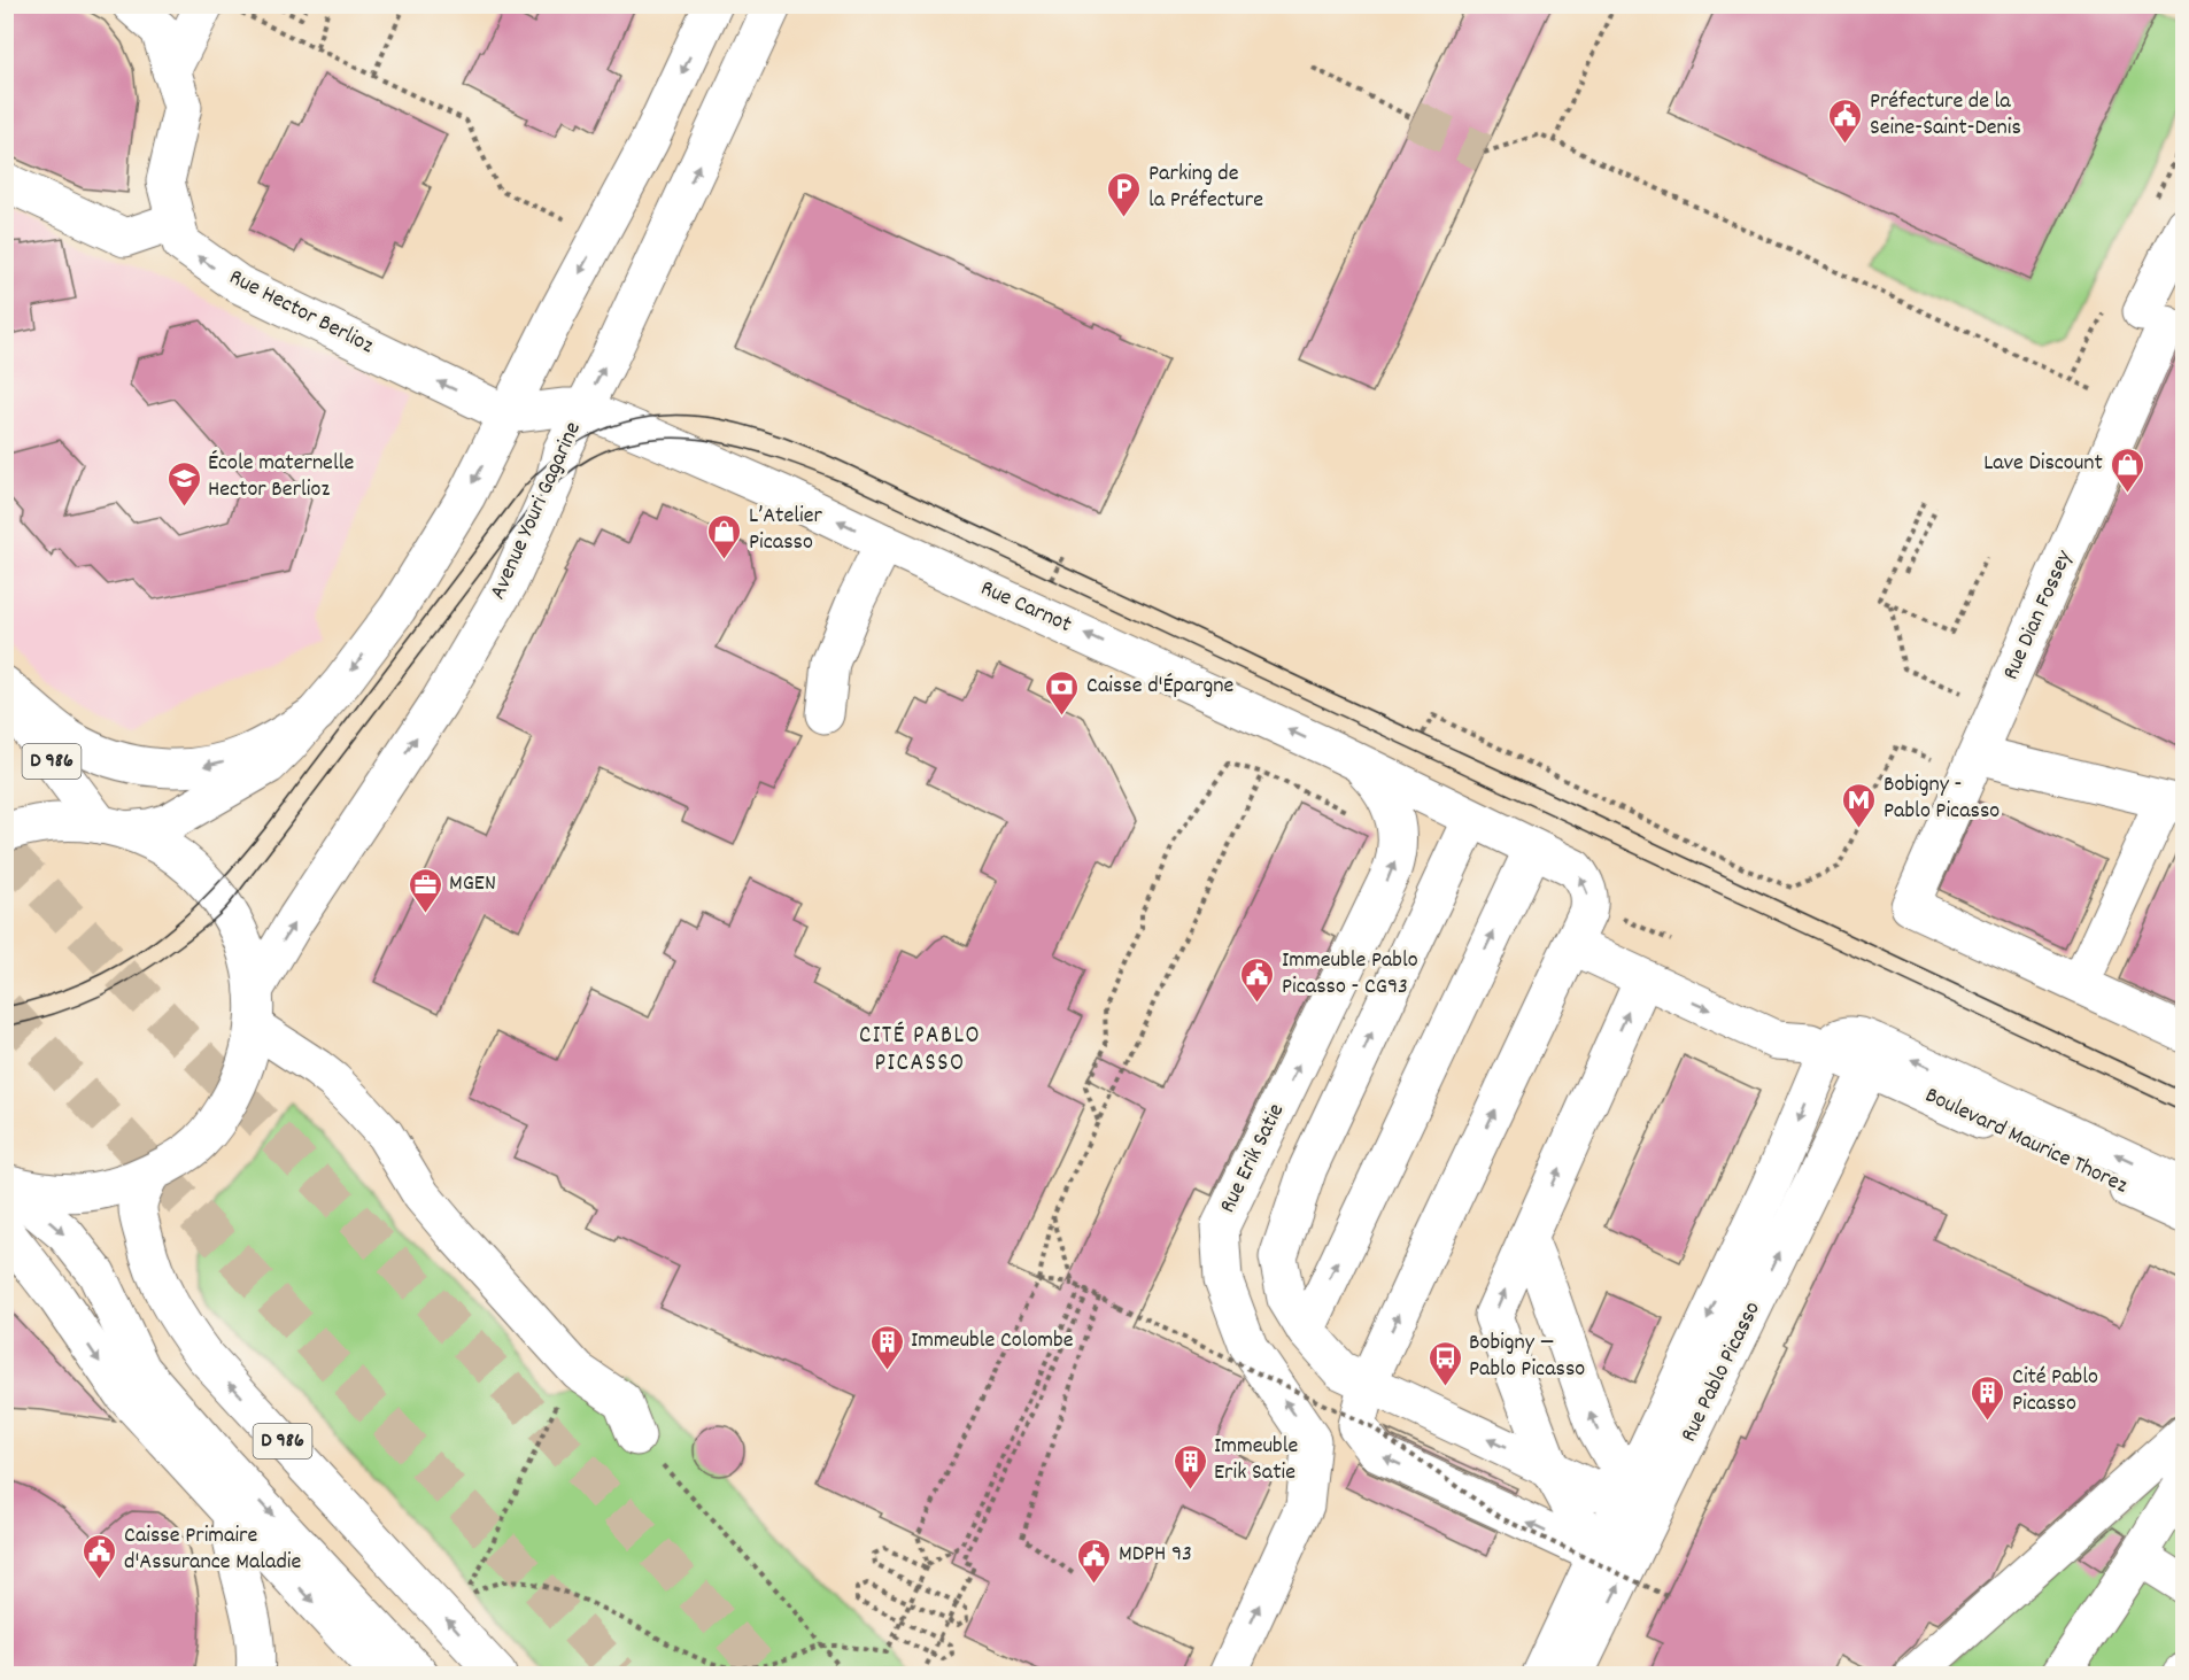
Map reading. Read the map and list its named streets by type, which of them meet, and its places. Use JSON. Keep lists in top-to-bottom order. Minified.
{"streets":{"street":["Rue Hector Berlioz","Avenue Youri Gagarine","Rue Carnot","Rue Dian Fossey","D 986","Boulevard Maurice Thorez","Rue Erik Satie","Rue Pablo Picasso"]},"crossings":[["Rue Hector Berlioz","Rue Carnot"],["Avenue Youri Gagarine","Rue Carnot"],["Rue Carnot","Boulevard Maurice Thorez"],["Rue Carnot","Rue Erik Satie"],["Boulevard Maurice Thorez","Rue Pablo Picasso"]],"one_way":["Rue Hector Berlioz"],"districts":["CITÉ PABLO PICASSO"],"places":{"public building":["Préfecture de la Seine-Saint-Denis","Immeuble Pablo Picasso - CG93","Caisse Primaire d'Assurance Maladie","MDPH 93"],"parking":["Parking de la Préfecture"],"shop":["Lave Discount","L’Atelier Picasso"],"school or university":["École maternelle Hector Berlioz"],"bank":["Caisse d'Épargne"],"metro station":["Bobigny - Pablo Picasso"],"office":["MGEN"],"building":["Immeuble Colombe","Cité Pablo Picasso","Immeuble Erik Satie"],"bus stop":["Bobigny — Pablo Picasso"]}}
